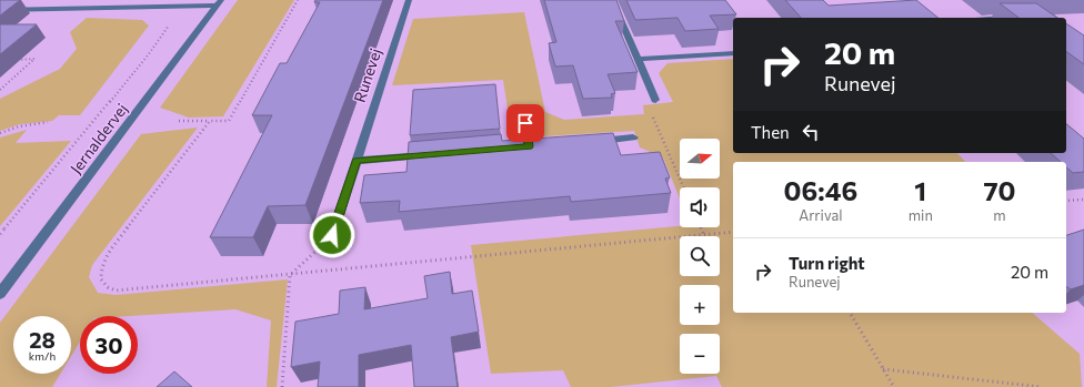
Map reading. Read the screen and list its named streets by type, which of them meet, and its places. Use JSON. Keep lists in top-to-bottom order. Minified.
{"streets":{"street":["Runevej","Jernaldervej"]},"north":"right","page":{"turn":["20 m","Runevej"],"then":"Then","map_buttons":["+","−"],"eta":["06:46","Arrival","1","min","70","m"],"list":[{"name":"Turn right","note":"Runevej","value":"20 m"}],"speed":"28 km/h","limit":"30"}}
